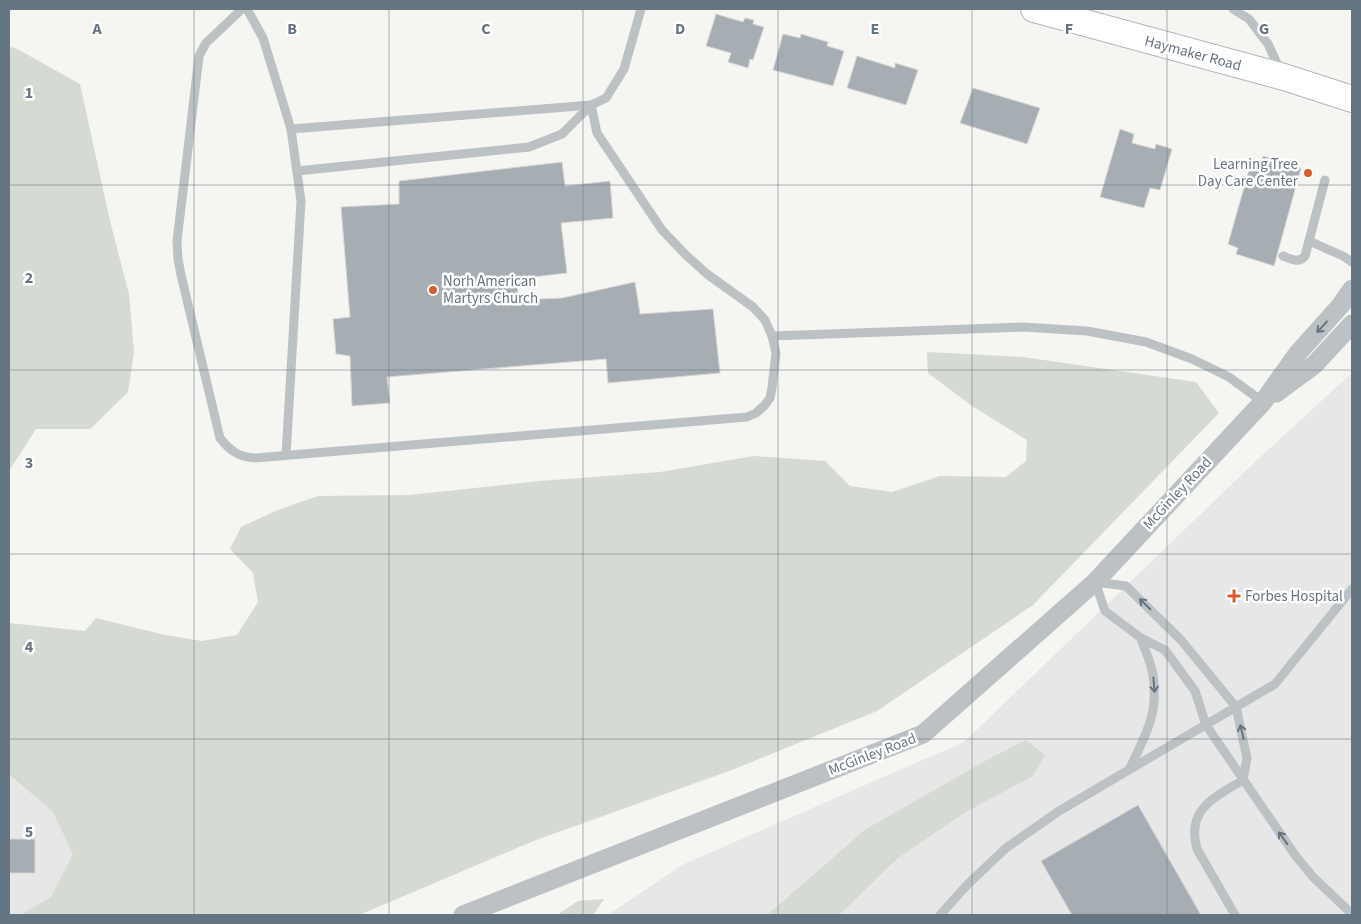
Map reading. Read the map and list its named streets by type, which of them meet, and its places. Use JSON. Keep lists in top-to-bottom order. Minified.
{"streets":{"main road":["Haymaker Road"],"street":["McGinley Road"]},"places":{"other":["Learning Tree Day Care Center","Norh American Martyrs Church"],"health":["Forbes Hospital"]},"grid":{"columns":["A","B","C","D","E","F","G"],"rows":["1","2","3","4","5"]}}
